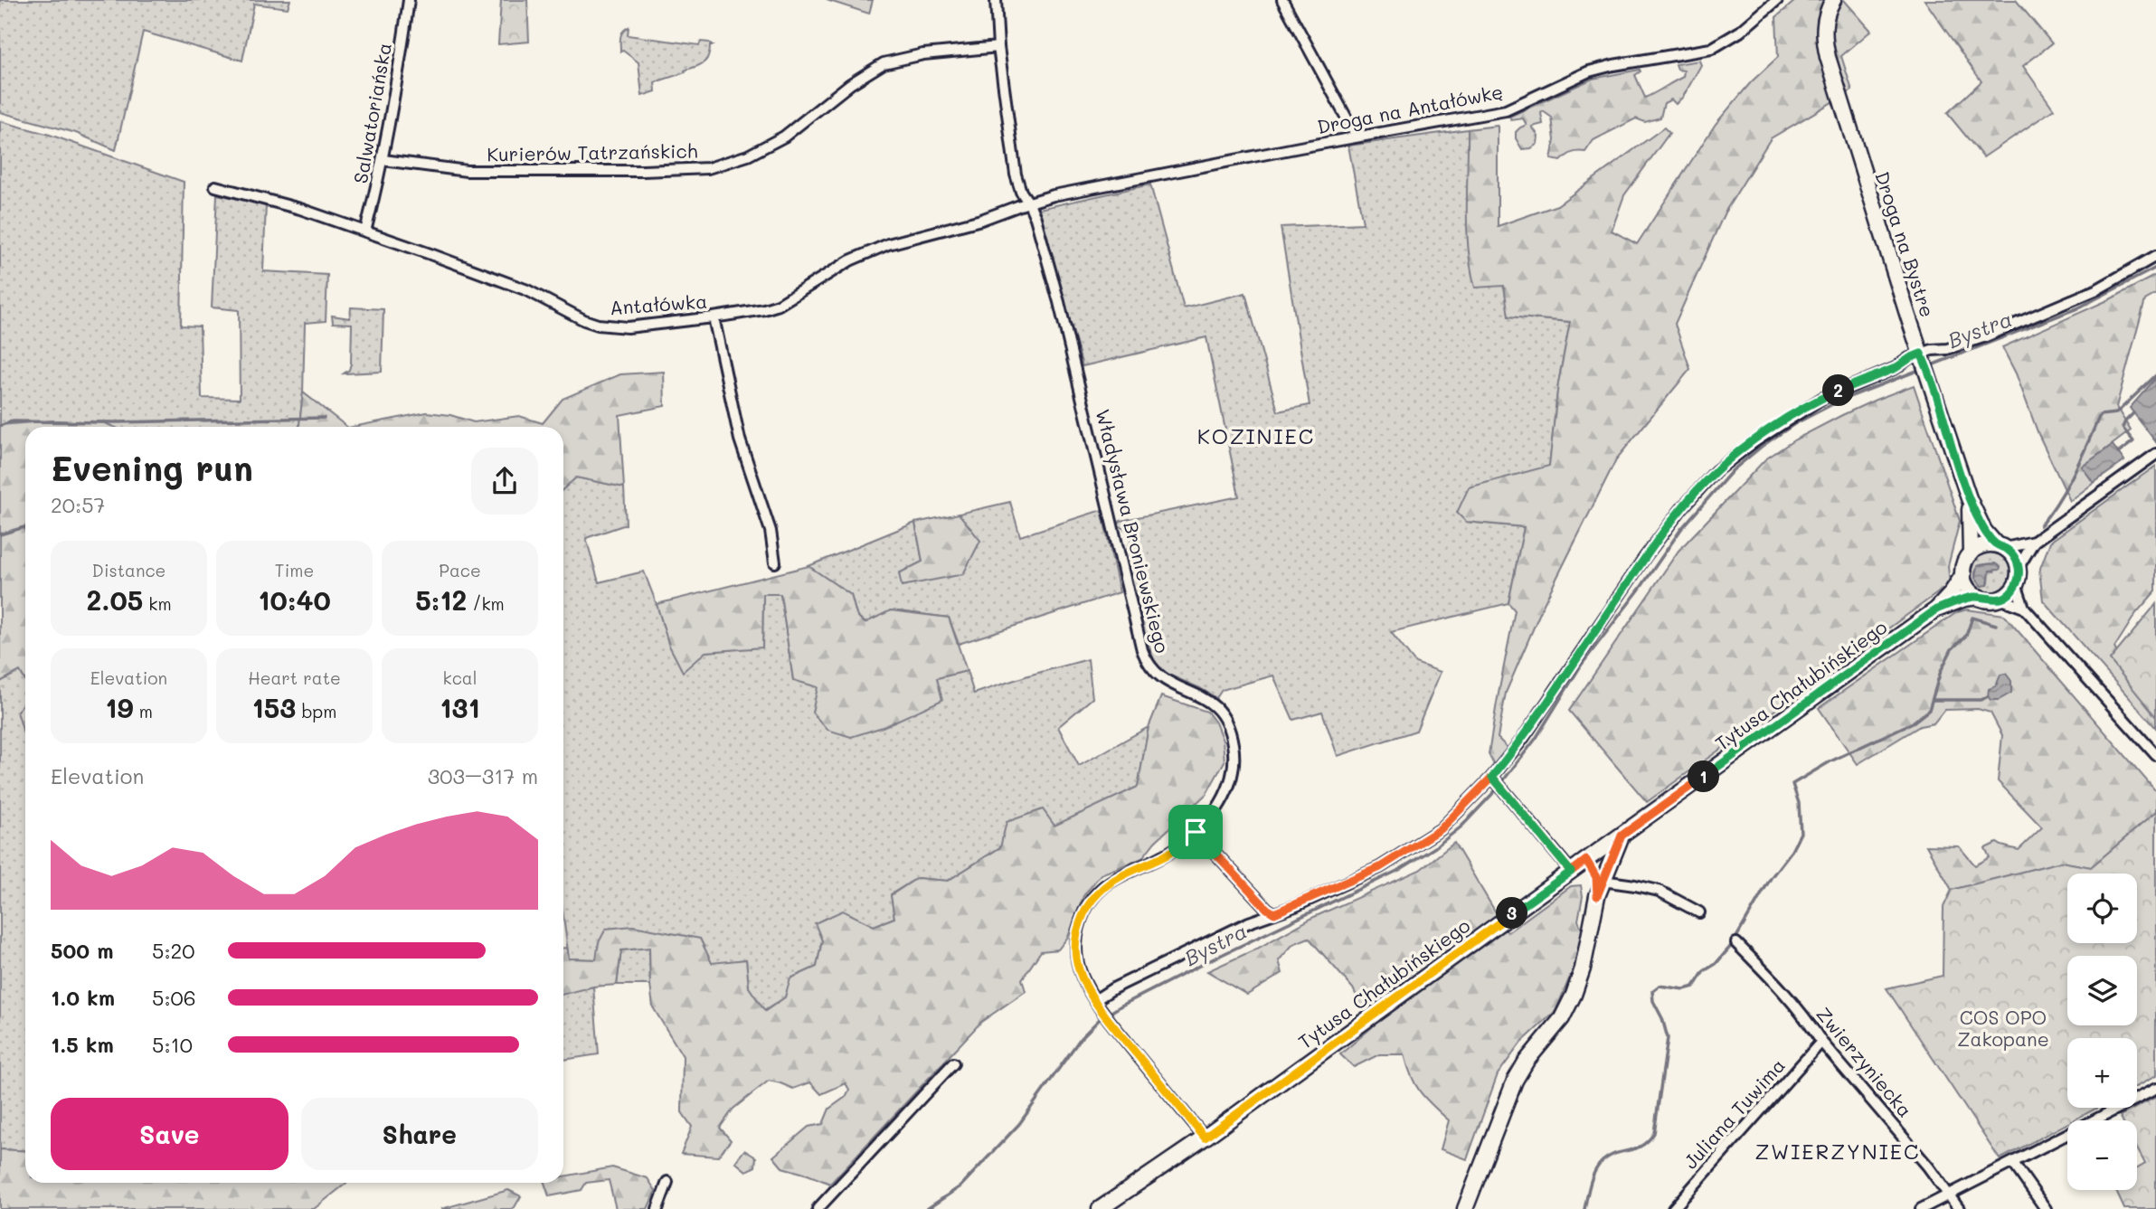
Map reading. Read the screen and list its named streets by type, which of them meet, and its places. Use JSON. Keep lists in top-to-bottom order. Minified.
{"streets":{"street":["Droga na Antałówkę","Salwatoriańska","Kurierów Tatrzańskich","Droga na Bystre","Antałówka","Władysława Broniewskiego","Tytusa Chałubińskiego","Zwierzyniecka","Juliana Tuwima"]},"crossings":[["Droga na Antałówkę","Antałówka"],["Droga na Antałówkę","Władysława Broniewskiego"],["Salwatoriańska","Kurierów Tatrzańskich"],["Salwatoriańska","Antałówka"],["Kurierów Tatrzańskich","Władysława Broniewskiego"],["Droga na Bystre","Tytusa Chałubińskiego"],["Antałówka","Władysława Broniewskiego"],["Władysława Broniewskiego","Tytusa Chałubińskiego"],["Zwierzyniecka","Juliana Tuwima"]],"districts":["KOZINIEC","ZWIERZYNIEC"],"water":["Bystra"],"parks":["COS OPO Zakopane"],"page":{"pins":["2","1","3"],"heading":["Evening run","20:57"],"stats":[["Distance","2.05 km"],["Time","10:40"],["Pace","5:12 /km"],["Elevation","19 m"],["Heart rate","153 bpm"],["kcal","131"]],"chart":["Elevation","303–317 m"],"map_buttons":["+","−"],"list":[{"name":"500 m","note":"5:20"},{"name":"1.0 km","note":"5:06"},{"name":"1.5 km","note":"5:10"}],"buttons":["Save","Share"]}}
